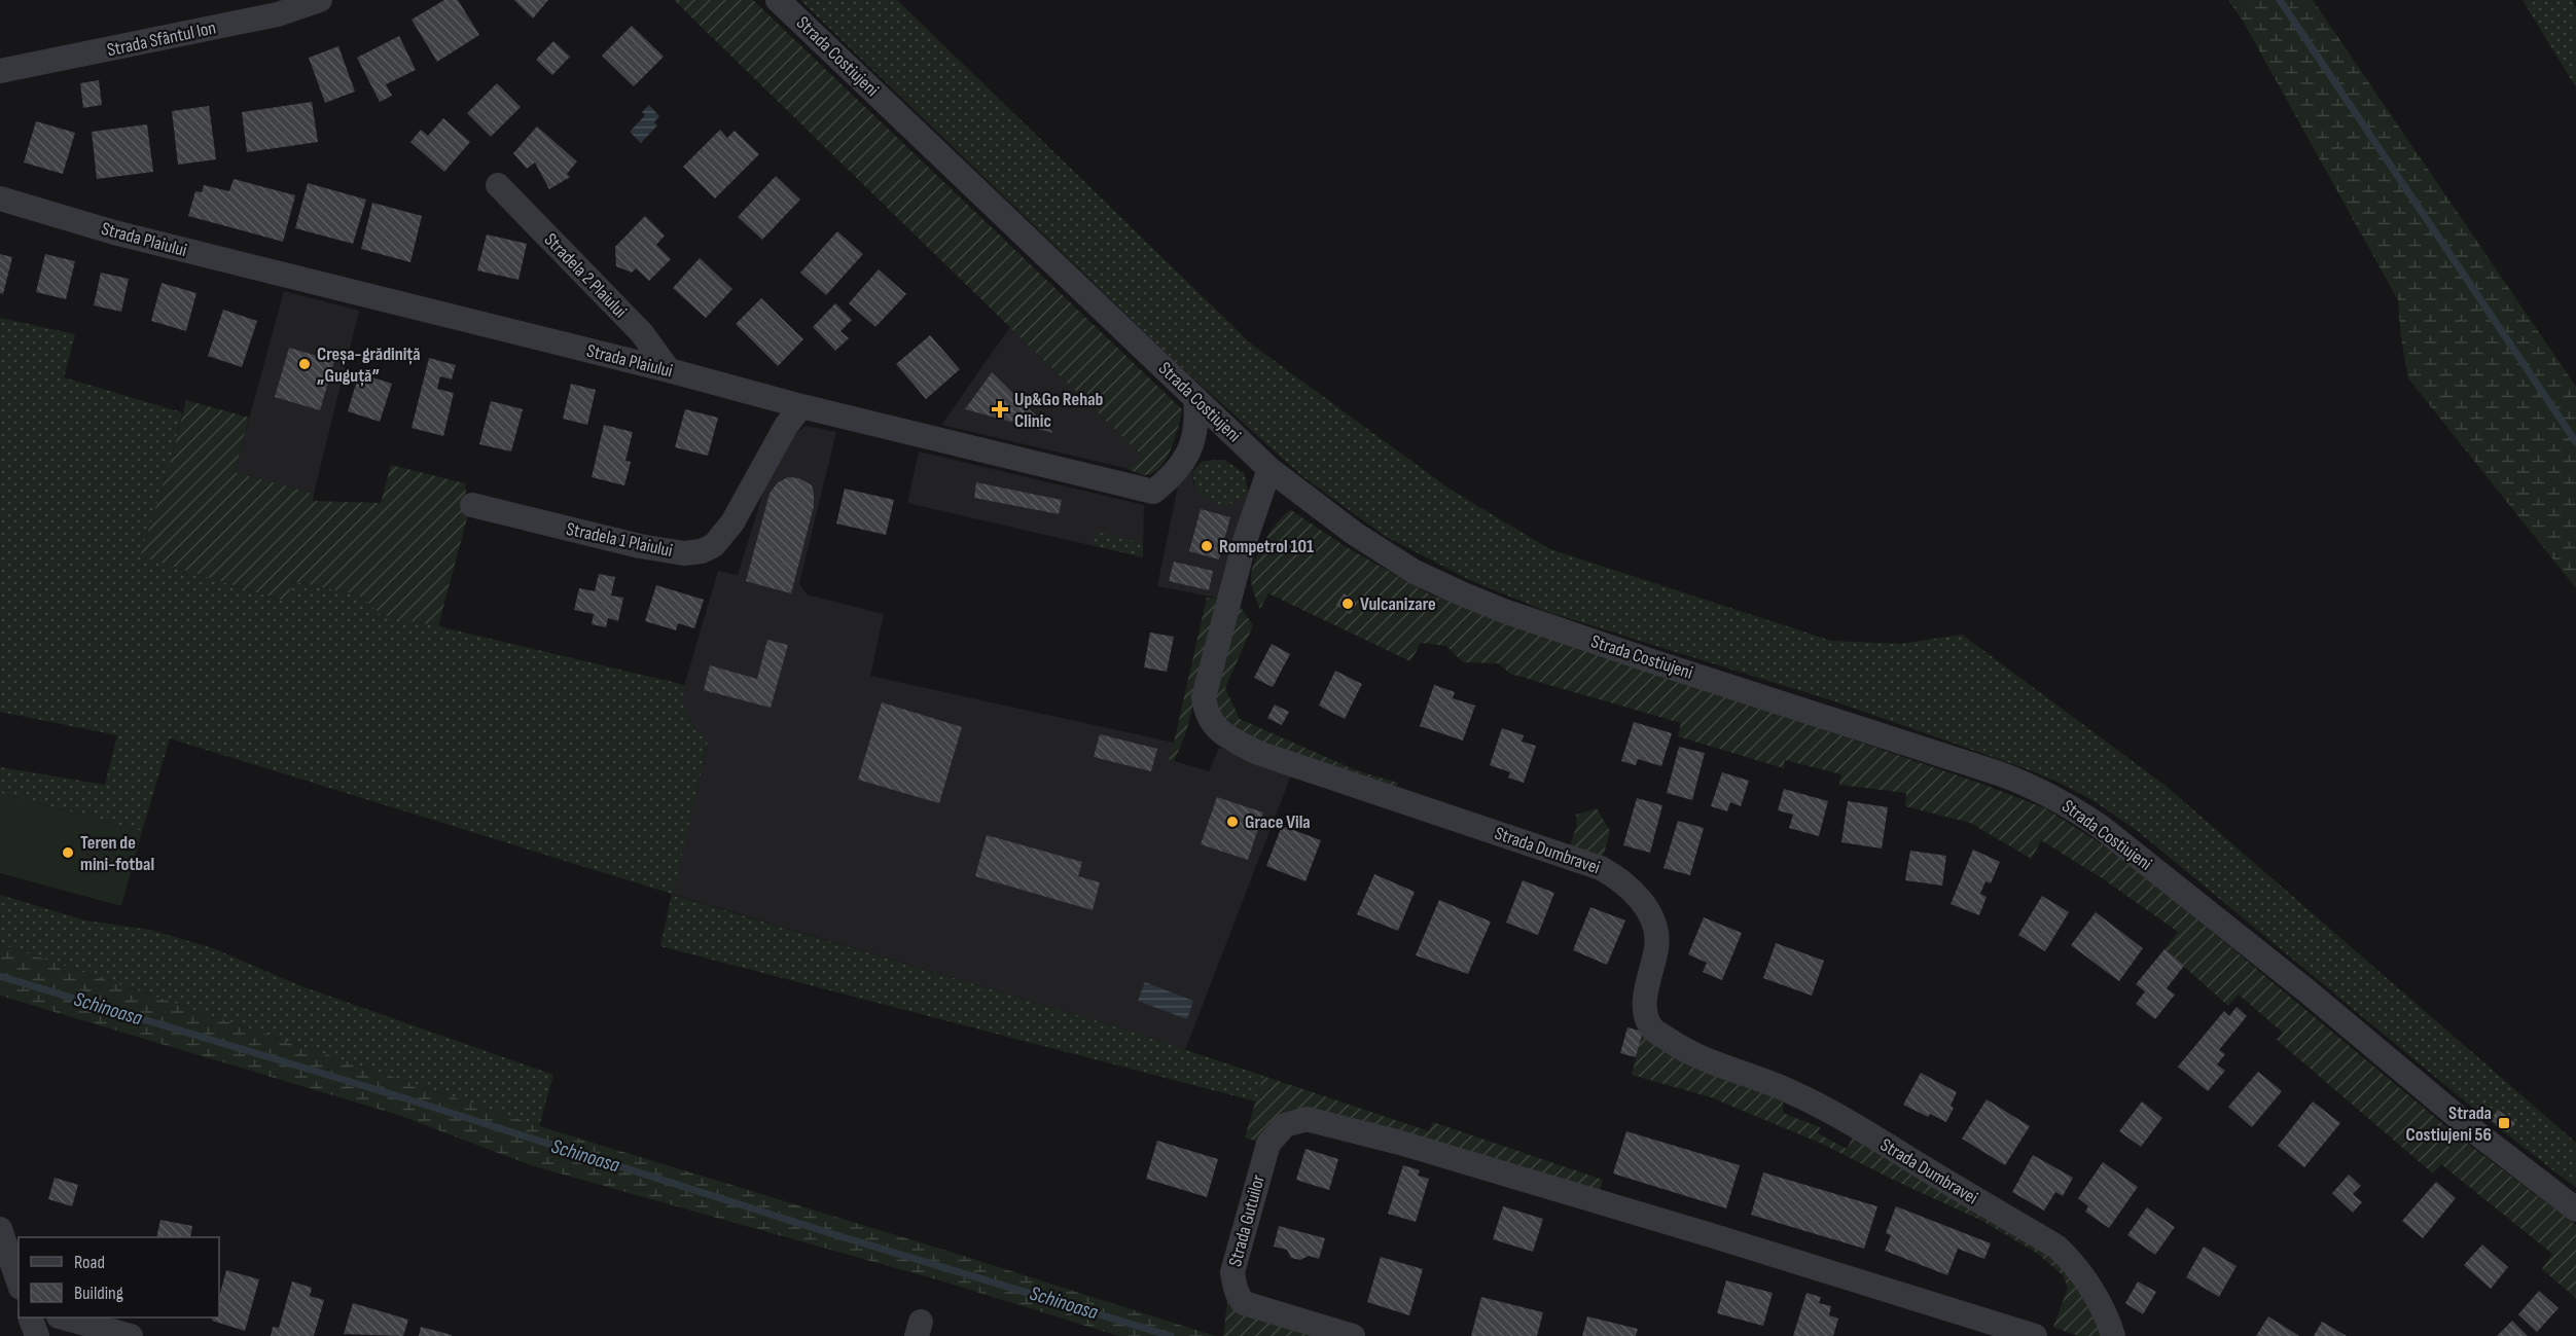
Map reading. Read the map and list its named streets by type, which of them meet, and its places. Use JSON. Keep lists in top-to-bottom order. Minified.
{"streets":{"street":["Strada Sfântul Ion","Strada Costiujeni","Strada Plaiului","Stradela 2 Plaiului","Stradela 1 Plaiului","Strada Dumbravei","Strada Gutuilor"]},"crossings":[["Strada Costiujeni","Strada Plaiului"],["Strada Costiujeni","Strada Dumbravei"],["Strada Plaiului","Stradela 2 Plaiului"],["Strada Plaiului","Stradela 1 Plaiului"]],"water":["Schinoasa"],"places":{"other":["Creșa-grădiniță „Guguță”","Rompetrol 101","Vulcanizare","Grace Vila","Teren de mini-fotbal"],"health":["Up&Go Rehab Clinic"],"transit":["Strada Costiujeni 56"]},"legend":["Road","Building"]}
